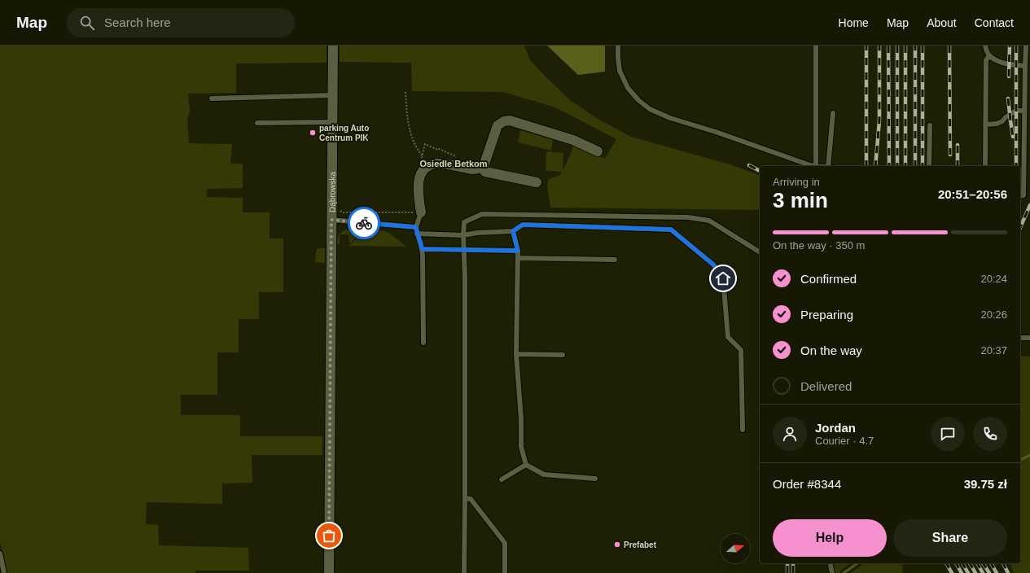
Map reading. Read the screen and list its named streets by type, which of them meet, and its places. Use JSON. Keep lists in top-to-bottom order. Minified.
{"streets":{"street":["Dąbrowska"]},"districts":["Osiedle Betkom"],"places":["parking Auto Centrum PIK","Prefabet"],"north":"right","page":{"header":"Map","search":"Search here","nav":["Home","Map","About","Contact"],"heading":["3 min","Arriving in","20:51–20:56"],"panel":["Jordan","Courier · 4.7","Order #8344","39.75 zł"],"bar":"On the way · 350 m","list":[["Confirmed","20:24"],["Preparing","20:26"],["On the way","20:37"],"Delivered"],"buttons":["Help","Share"]}}
